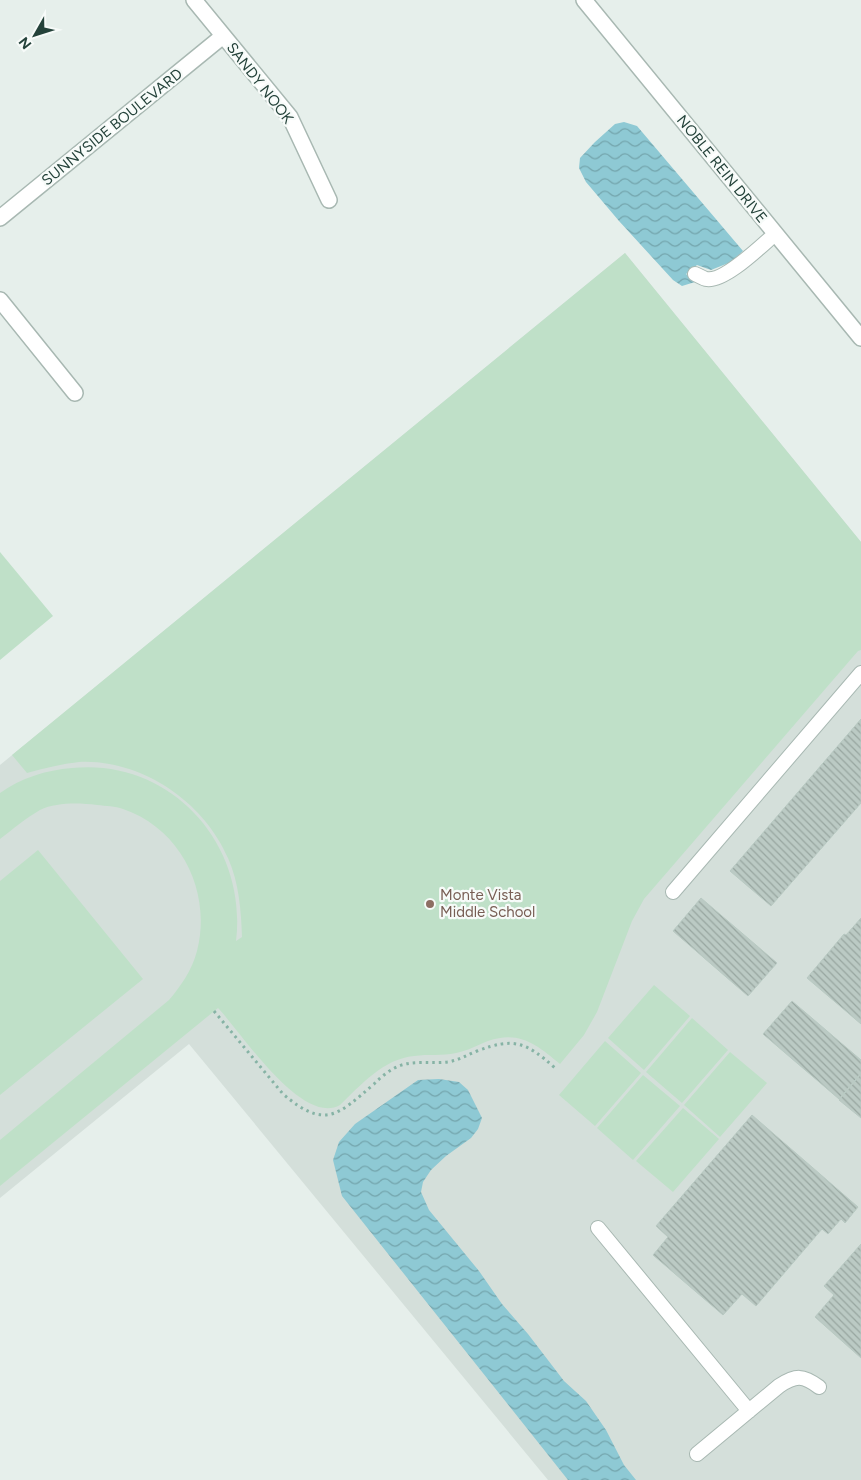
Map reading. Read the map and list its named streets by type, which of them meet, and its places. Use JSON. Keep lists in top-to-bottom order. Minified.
{"streets":{"street":["SANDY NOOK","SUNNYSIDE BOULEVARD","NOBLE REIN DRIVE"]},"crossings":[["SANDY NOOK","SUNNYSIDE BOULEVARD"]],"places":["Monte Vista Middle School"],"north":"bottom left"}
